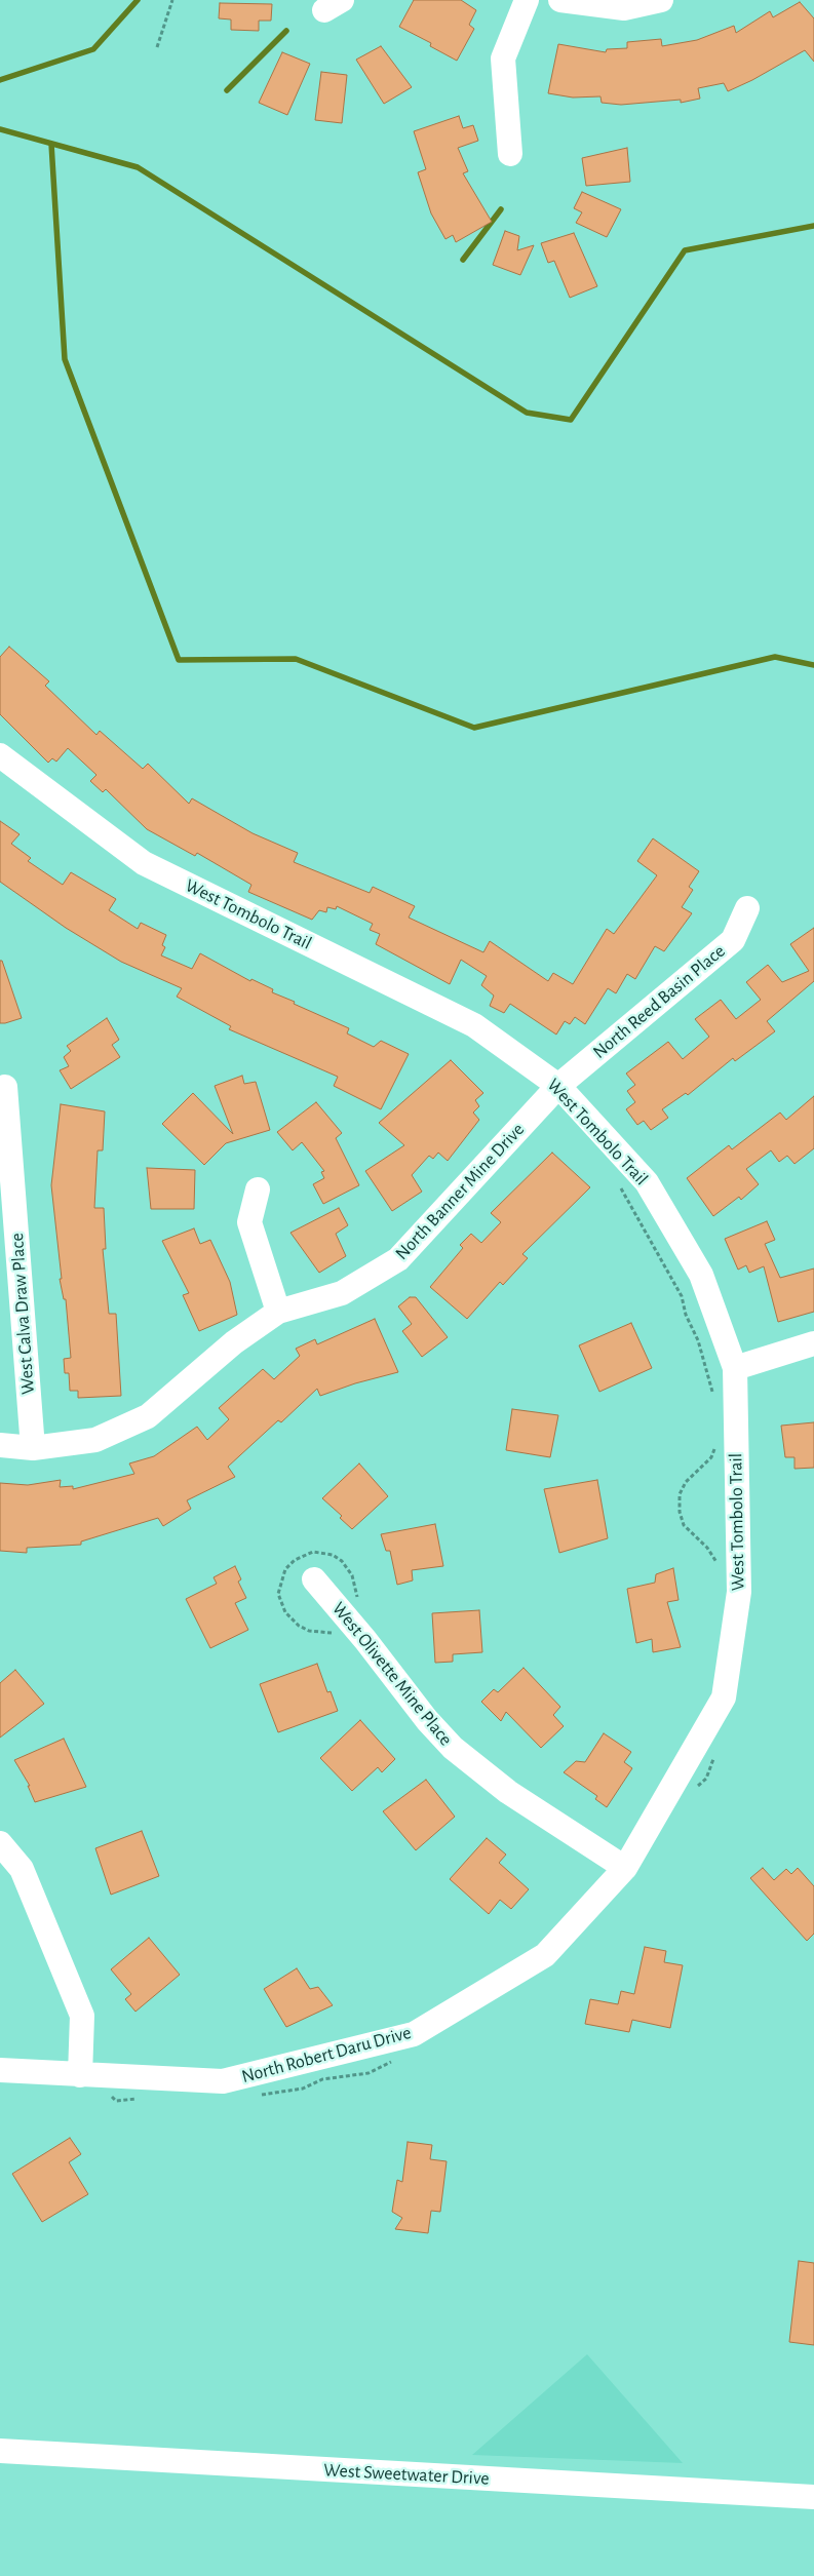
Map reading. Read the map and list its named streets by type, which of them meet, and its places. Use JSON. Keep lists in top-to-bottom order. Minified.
{"streets":{"street":["West Tombolo Trail","North Reed Basin Place","North Banner Mine Drive","West Calva Draw Place","West Olivette Mine Place","North Robert Daru Drive","West Sweetwater Drive"]},"crossings":[["West Tombolo Trail","North Reed Basin Place"],["West Tombolo Trail","North Banner Mine Drive"],["West Tombolo Trail","West Olivette Mine Place"],["West Tombolo Trail","North Robert Daru Drive"],["North Reed Basin Place","North Banner Mine Drive"],["North Banner Mine Drive","West Calva Draw Place"],["West Olivette Mine Place","North Robert Daru Drive"]]}
